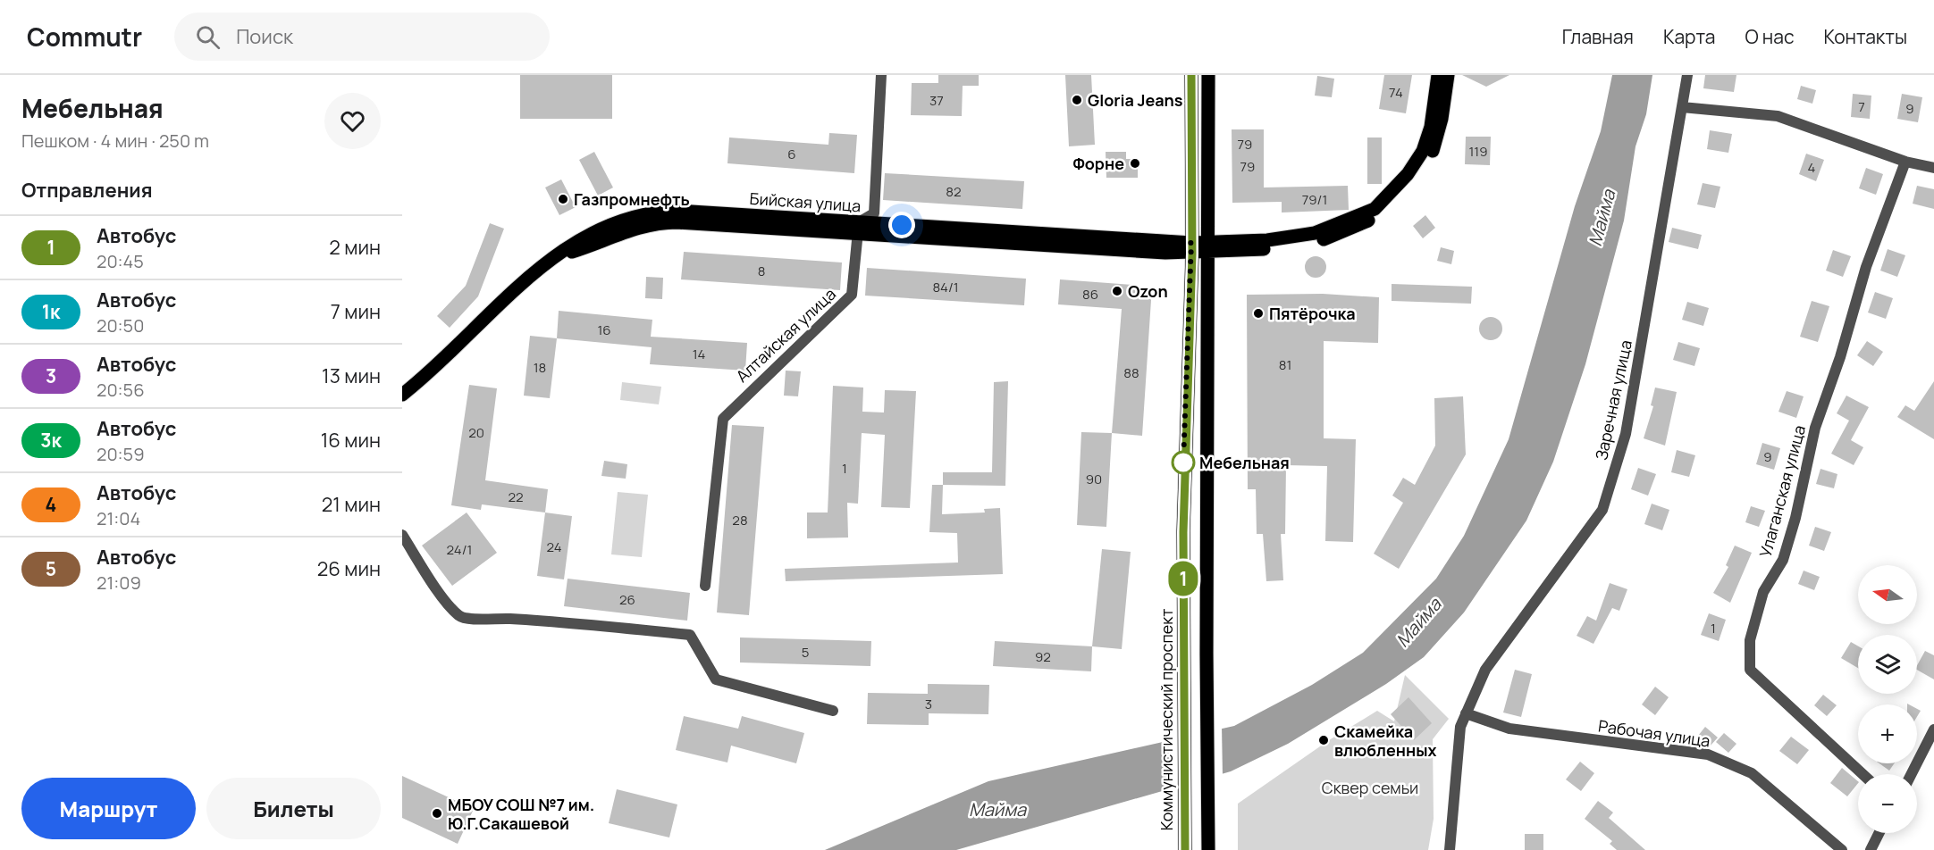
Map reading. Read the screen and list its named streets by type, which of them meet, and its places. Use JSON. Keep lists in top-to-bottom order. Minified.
{"streets":{"main road":["Бийская улица","Коммунистический проспект"],"street":["Алтайская улица","Заречная улица","Улаганская улица","Рабочая улица"]},"crossings":[["Бийская улица","Алтайская улица"],["Бийская улица","Коммунистический проспект"],["Заречная улица","Рабочая улица"]],"water":["Майма"],"parks":["Сквер семьи"],"places":["Gloria Jeans","Форне","Газпромнефть","Ozon","Пятёрочка","Мебельная","Скамейка влюбленных","МБОУ СОШ №7 им. Ю.Г.Сакашевой"],"lines":["bus line 1"],"house_numbers":["74","37","7","9","79","119","6","79","4","82","79/1","8","84/1","86","16","14","81","18","88","20","9","1","90","22","28","24","24/1","26","1","5","92","3"],"north":"left","page":{"header":"Commutr","search":"Поиск","nav":["Главная","Карта","О нас","Контакты"],"heading":[["Мебельная","Пешком · 4 мин · 250 m"],"Отправления"],"on_map":"1","list":[{"mark":"1","name":"Автобус","note":"20:45","value":"2 мин"},{"mark":"1к","name":"Автобус","note":"20:50","value":"7 мин"},{"mark":"3","name":"Автобус","note":"20:56","value":"13 мин"},{"mark":"3к","name":"Автобус","note":"20:59","value":"16 мин"},{"mark":"4","name":"Автобус","note":"21:04","value":"21 мин"},{"mark":"5","name":"Автобус","note":"21:09","value":"26 мин"}],"map_buttons":["+","−"],"buttons":["Маршрут","Билеты"]}}
